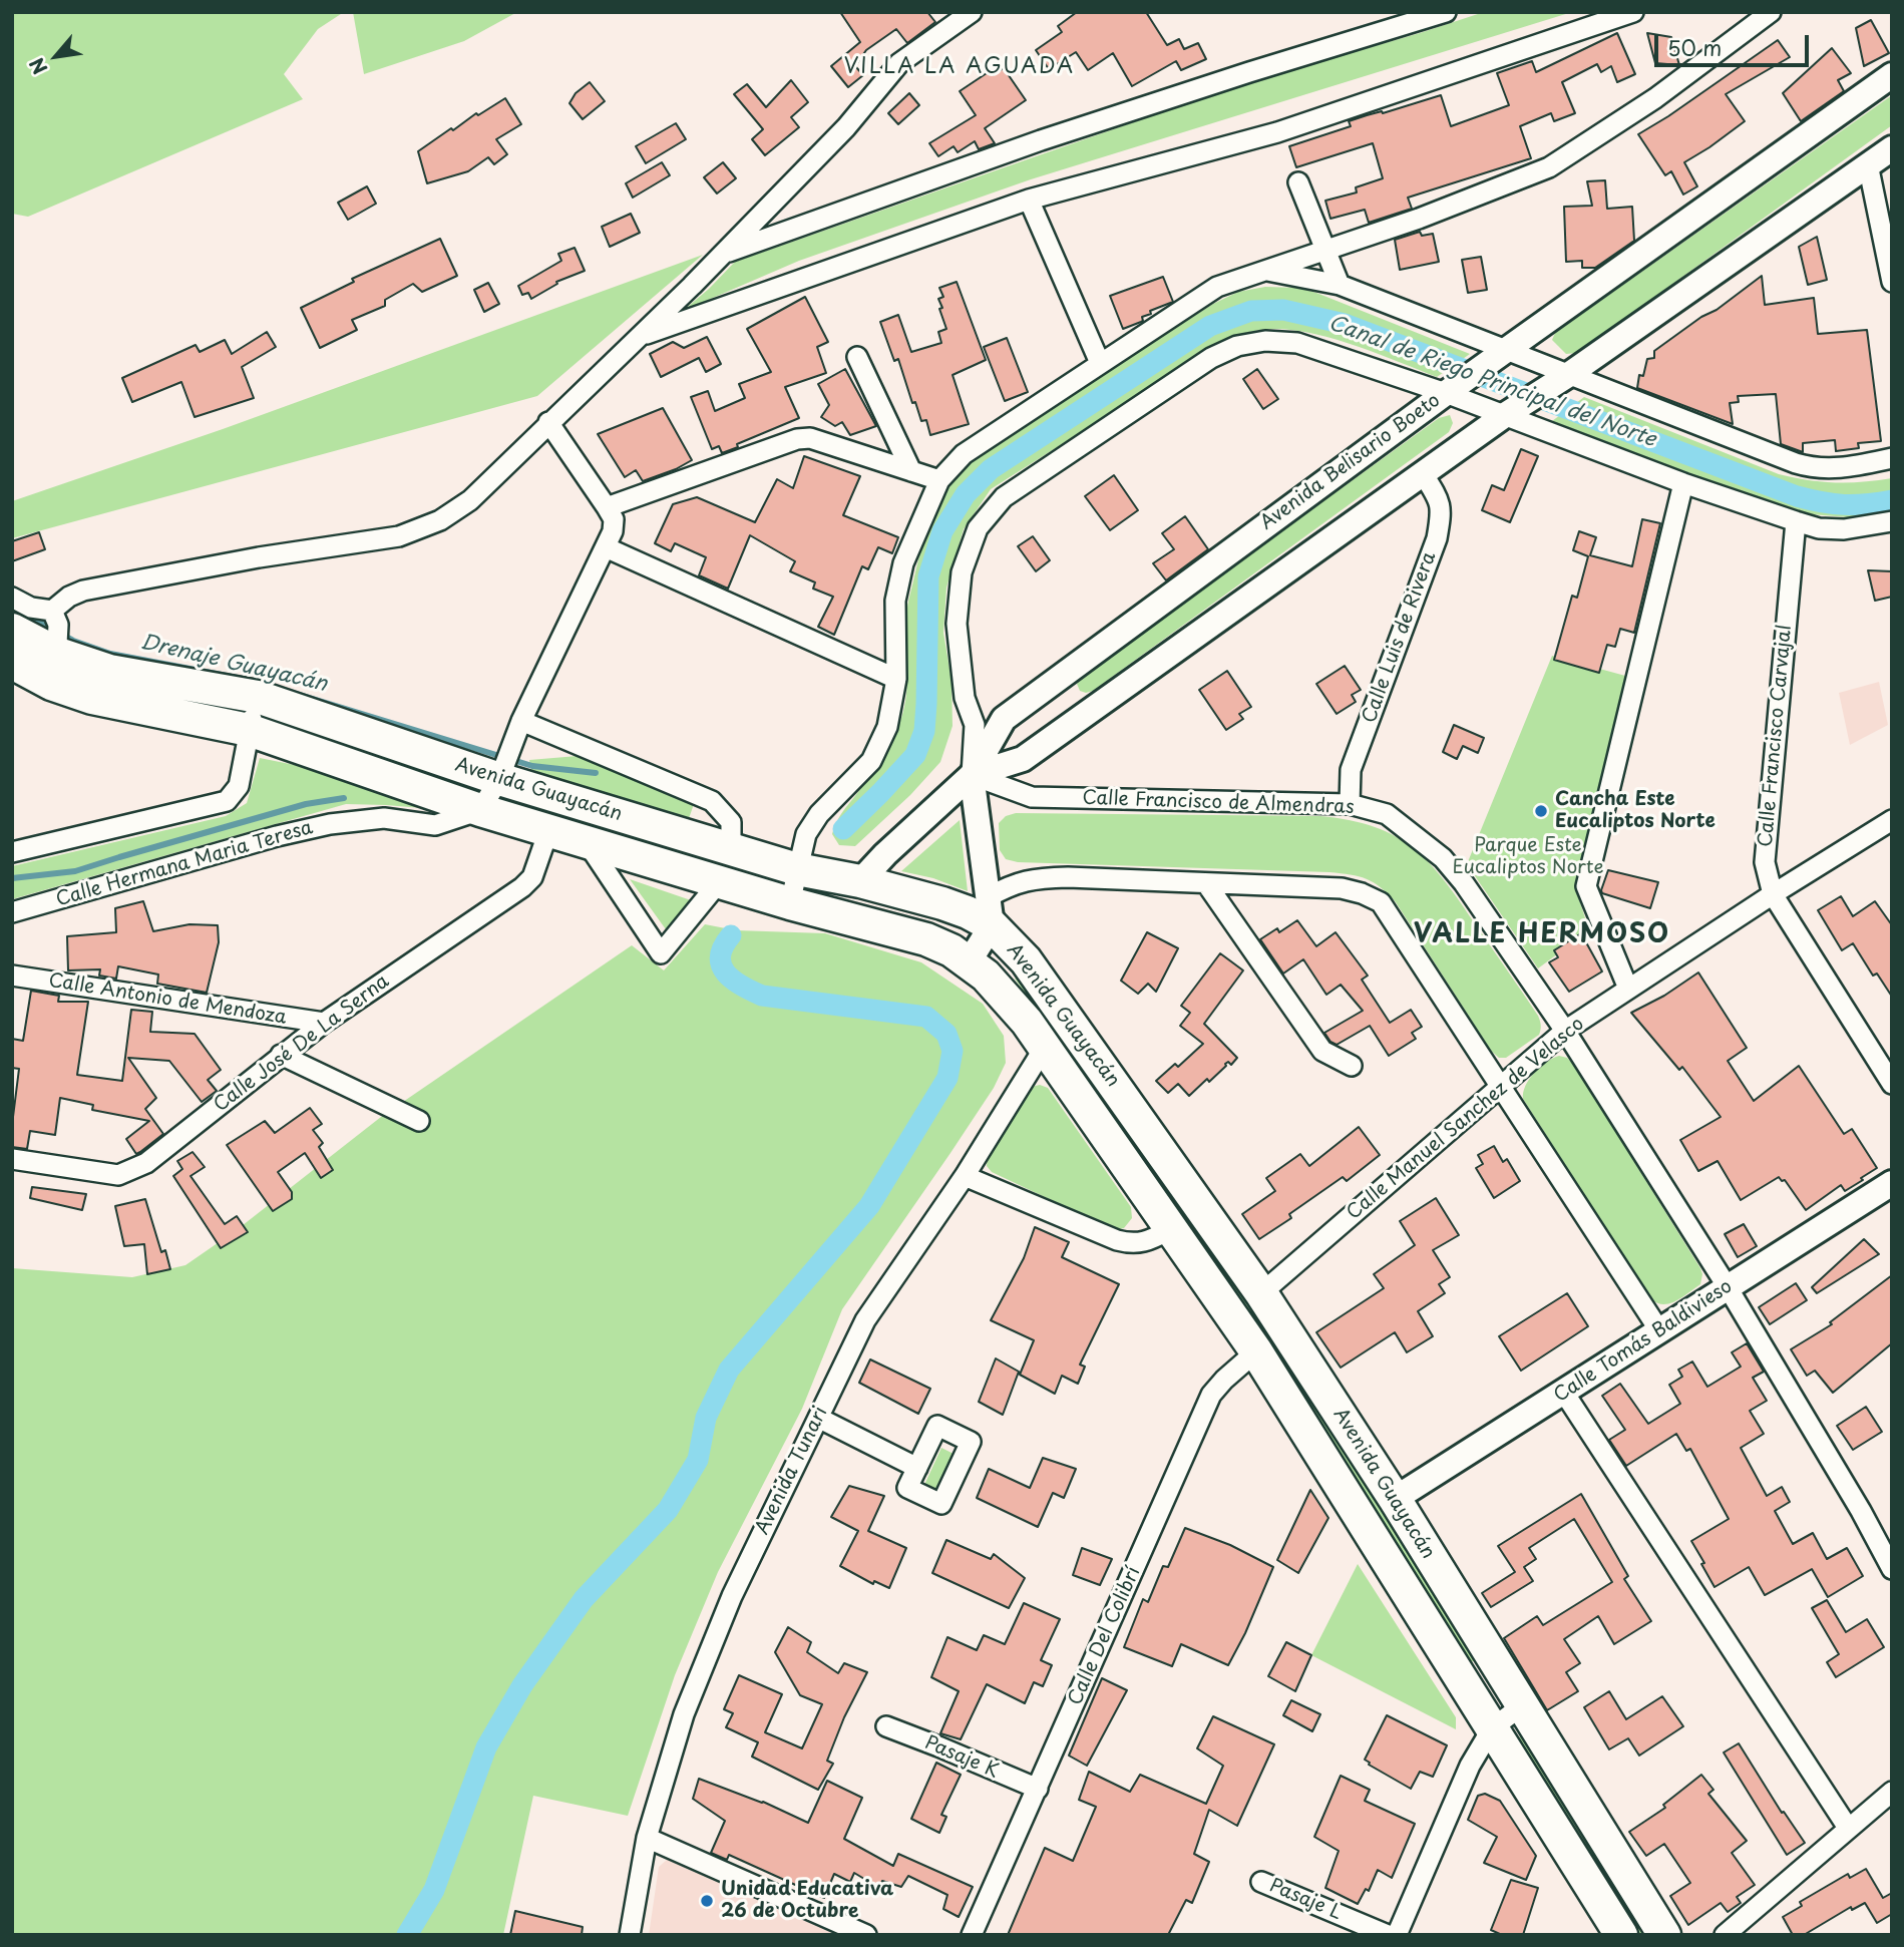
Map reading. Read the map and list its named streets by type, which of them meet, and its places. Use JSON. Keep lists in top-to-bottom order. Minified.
{"streets":{"main road":["Avenida Guayacán"],"street":["Avenida Belisario Boeto","Calle Luis de Rivera","Calle Francisco Carvajal","Calle Francisco de Almendras","Calle Hermana Maria Teresa","Calle Antonio de Mendoza","Calle José De La Serna","Calle Manuel Sanchez de Velasco","Calle Tomás Baldivieso","Avenida Tunari","Calle Del Colibrí","Pasaje K","Pasaje L"]},"crossings":[["Avenida Belisario Boeto","Calle Luis de Rivera"],["Avenida Belisario Boeto","Avenida Guayacán"],["Avenida Belisario Boeto","Calle Francisco de Almendras"],["Calle Luis de Rivera","Calle Francisco de Almendras"],["Calle Francisco Carvajal","Calle Manuel Sanchez de Velasco"],["Avenida Guayacán","Calle Hermana Maria Teresa"],["Avenida Guayacán","Calle José De La Serna"],["Avenida Guayacán","Calle Manuel Sanchez de Velasco"],["Avenida Guayacán","Calle Tomás Baldivieso"],["Avenida Guayacán","Avenida Tunari"],["Avenida Guayacán","Calle Del Colibrí"],["Calle Francisco de Almendras","Calle Manuel Sanchez de Velasco"],["Calle Francisco de Almendras","Calle Tomás Baldivieso"],["Calle Antonio de Mendoza","Calle José De La Serna"],["Calle Del Colibrí","Pasaje K"]],"districts":["VILLA LA AGUADA","VALLE HERMOSO"],"water":["Canal de Riego Principal del Norte","Drenaje Guayacán"],"parks":["Parque Este Eucaliptos Norte"],"places":["Cancha Este Eucaliptos Norte","Unidad Educativa 26 de Octubre"],"scale_bar":"50 m","north":"bottom left"}
